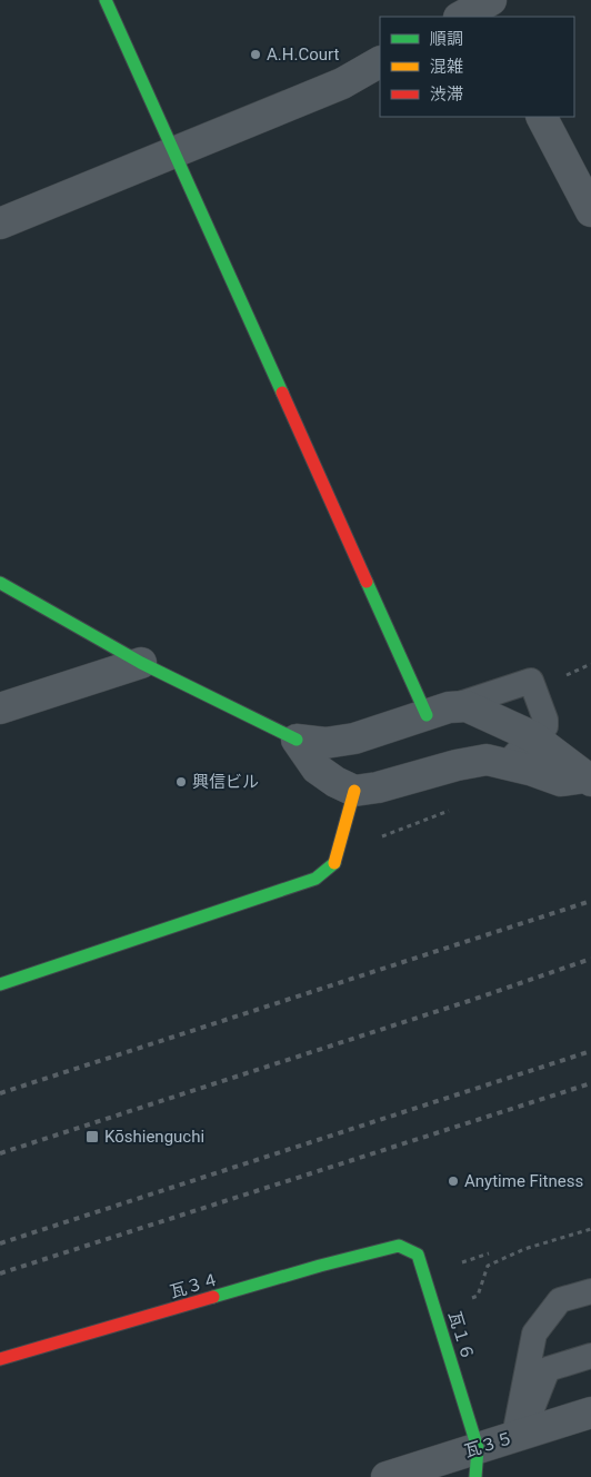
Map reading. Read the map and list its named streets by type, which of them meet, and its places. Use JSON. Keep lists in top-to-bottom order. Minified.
{"streets":{"street":["瓦３４","瓦１６","瓦３５"]},"crossings":[["瓦３４","瓦１６"],["瓦１６","瓦３５"]],"places":{"other":["A.H.Court","興信ビル","Anytime Fitness"],"transit":["Kōshienguchi"]},"legend":["順調","混雑","渋滞"]}
